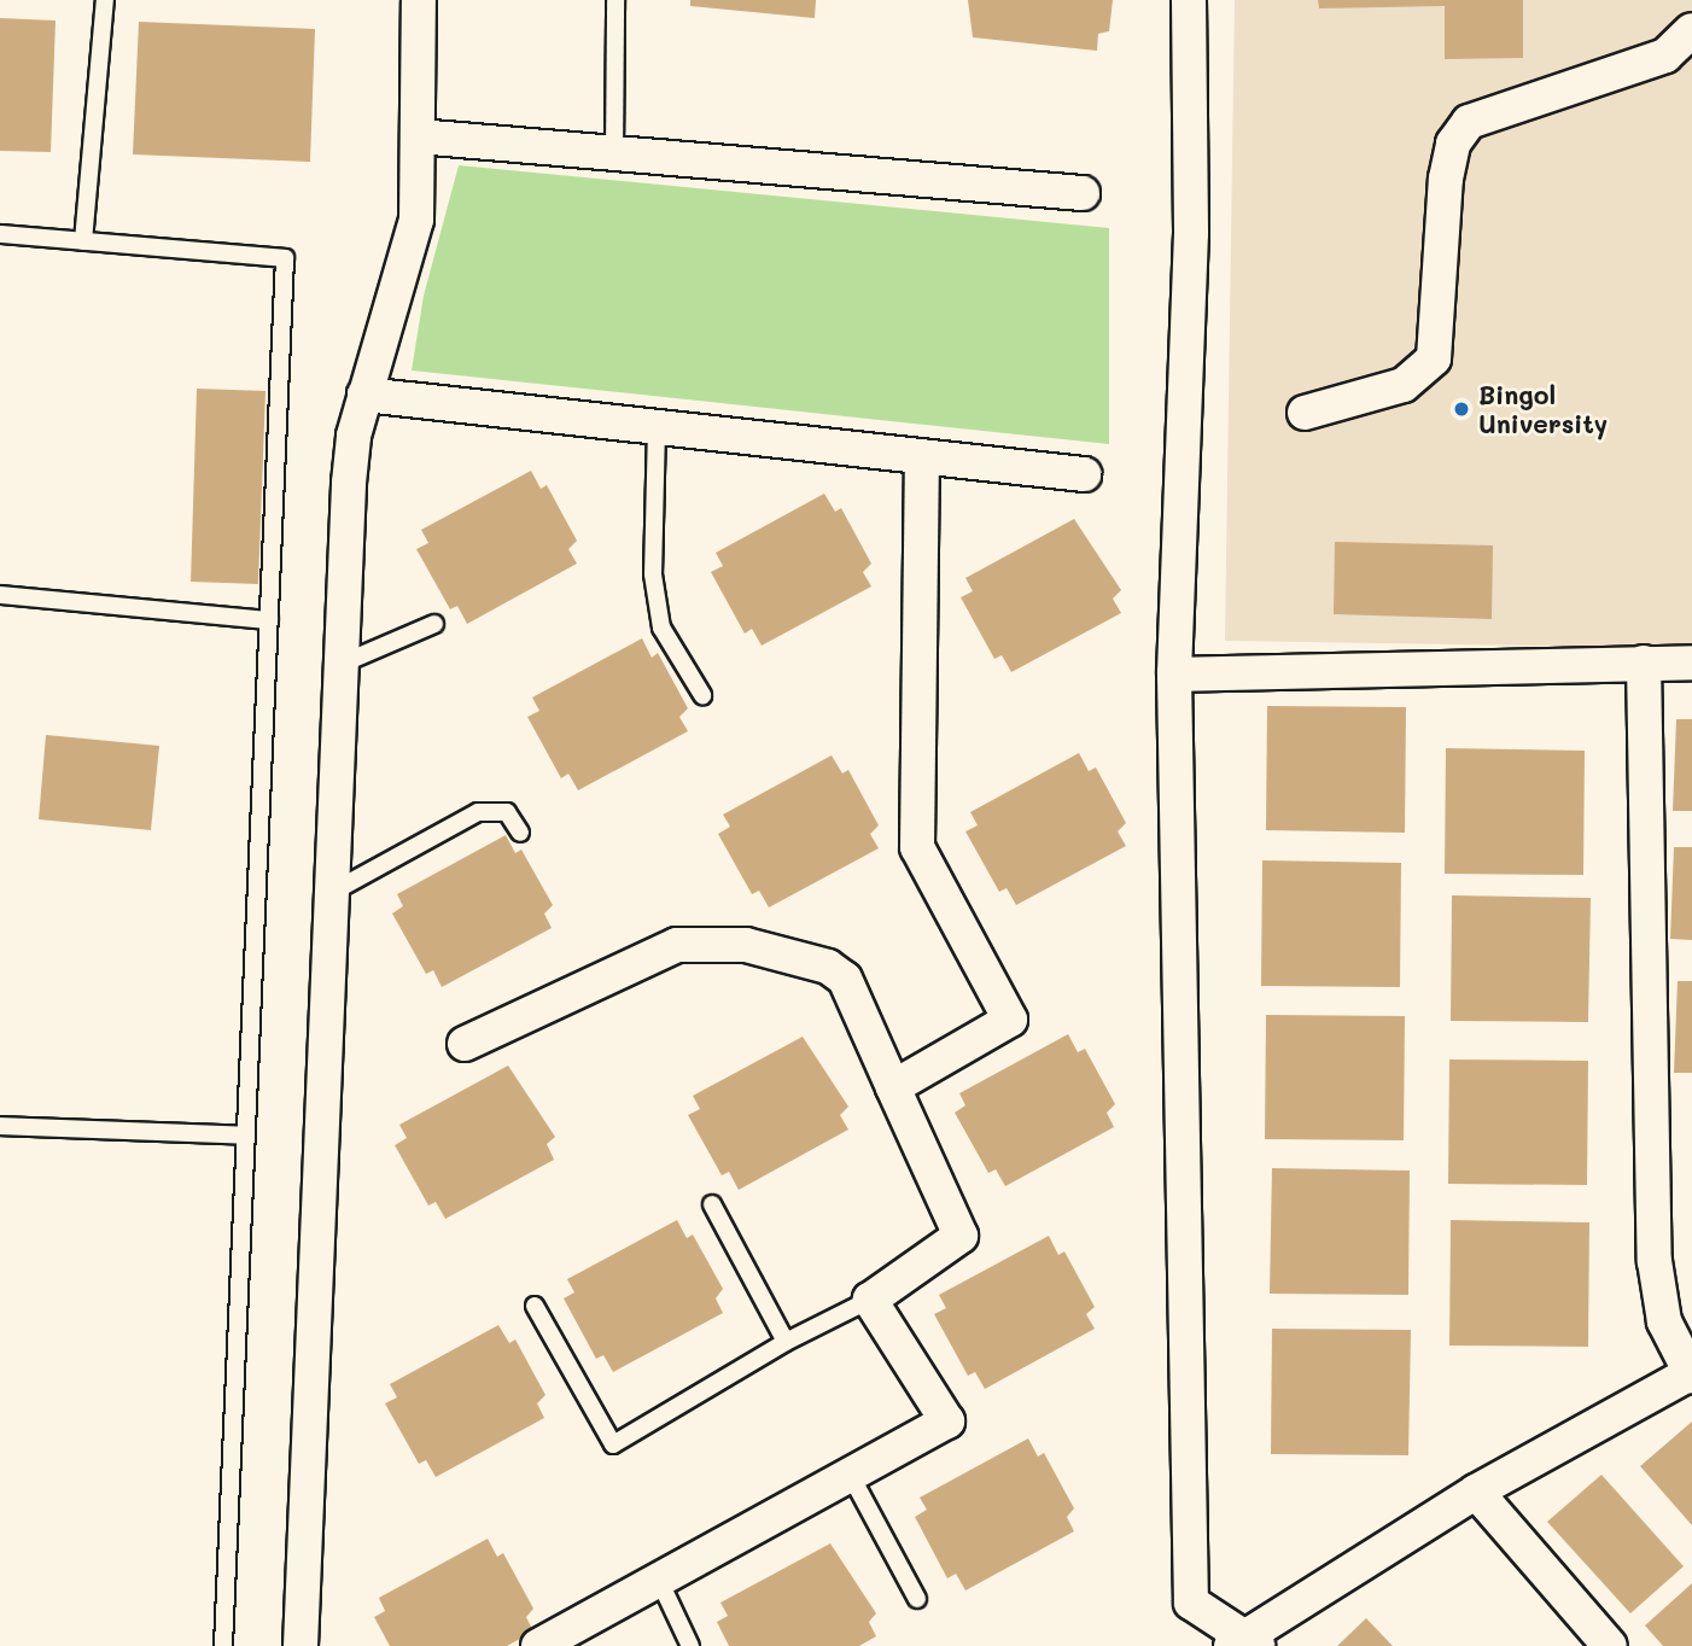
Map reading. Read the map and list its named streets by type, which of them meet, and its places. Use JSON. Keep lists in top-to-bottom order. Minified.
{"places":["Bingol University"]}
